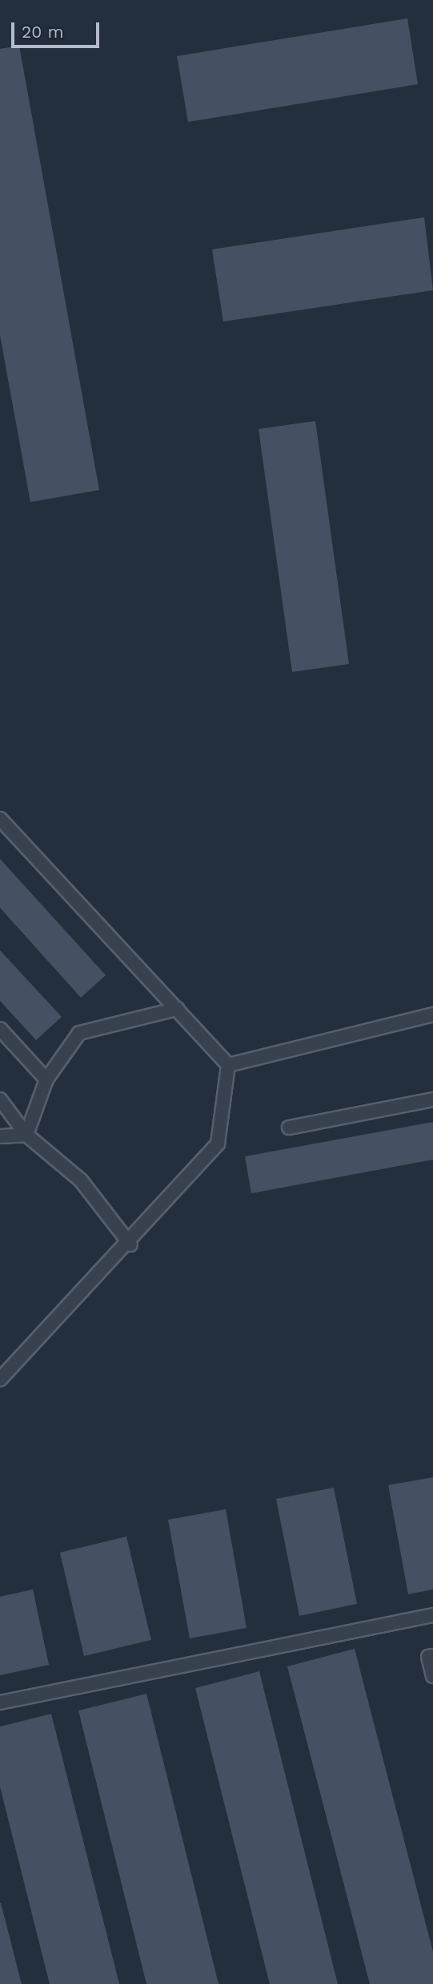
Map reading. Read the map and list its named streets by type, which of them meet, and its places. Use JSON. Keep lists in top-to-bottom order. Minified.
{"scale_bar":"20 m"}
